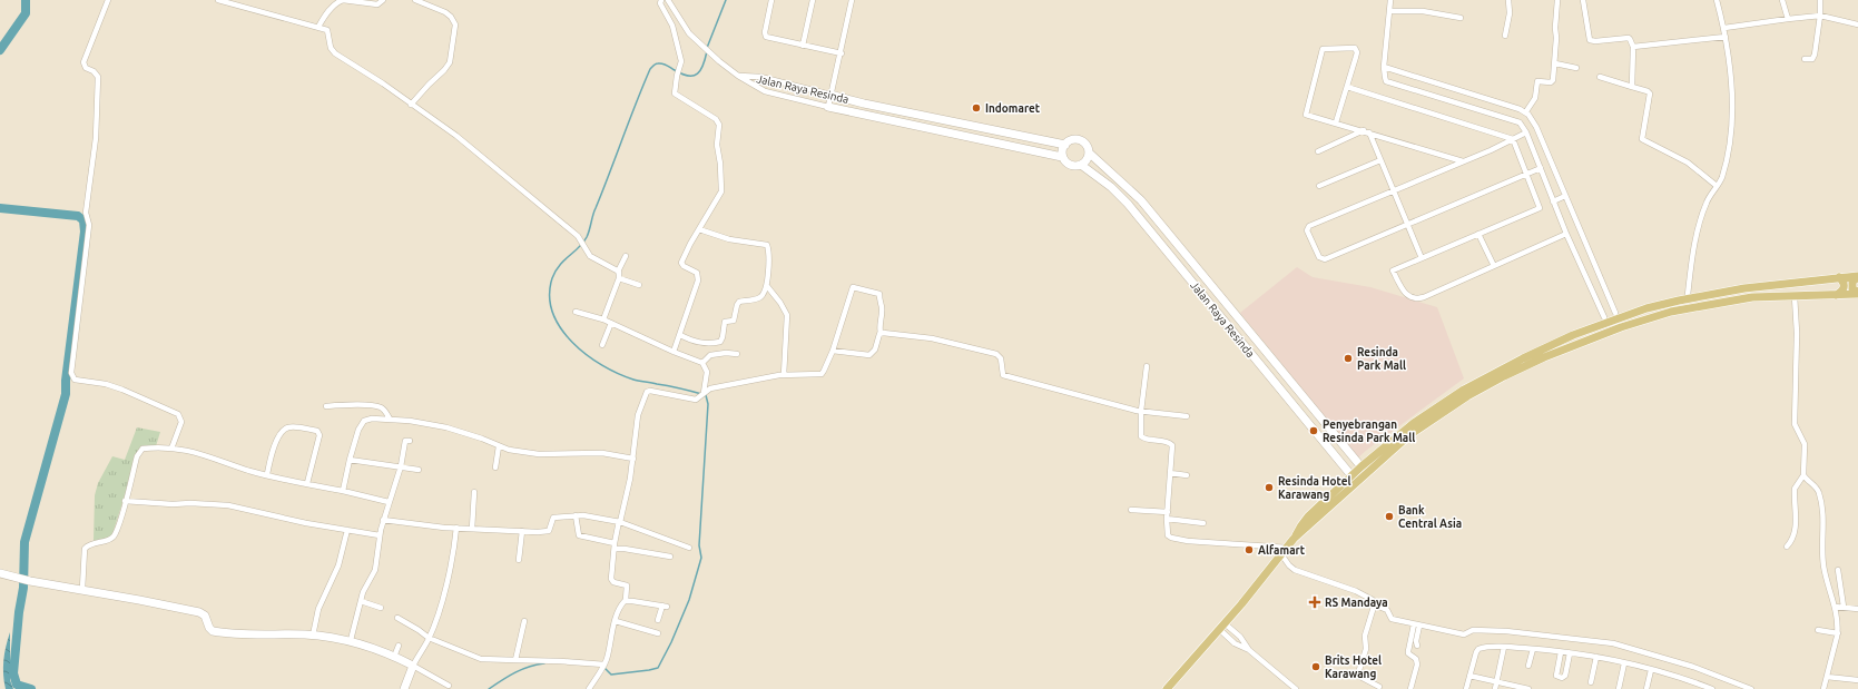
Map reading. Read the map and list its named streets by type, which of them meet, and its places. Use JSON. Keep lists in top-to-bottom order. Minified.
{"streets":{"street":["Jalan Raya Resinda"]},"places":{"other":["Indomaret","Resinda Park Mall","Penyebrangan Resinda Park Mall","Resinda Hotel Karawang","Bank Central Asia","Alfamart","Brits Hotel Karawang"],"health":["RS Mandaya"]}}
